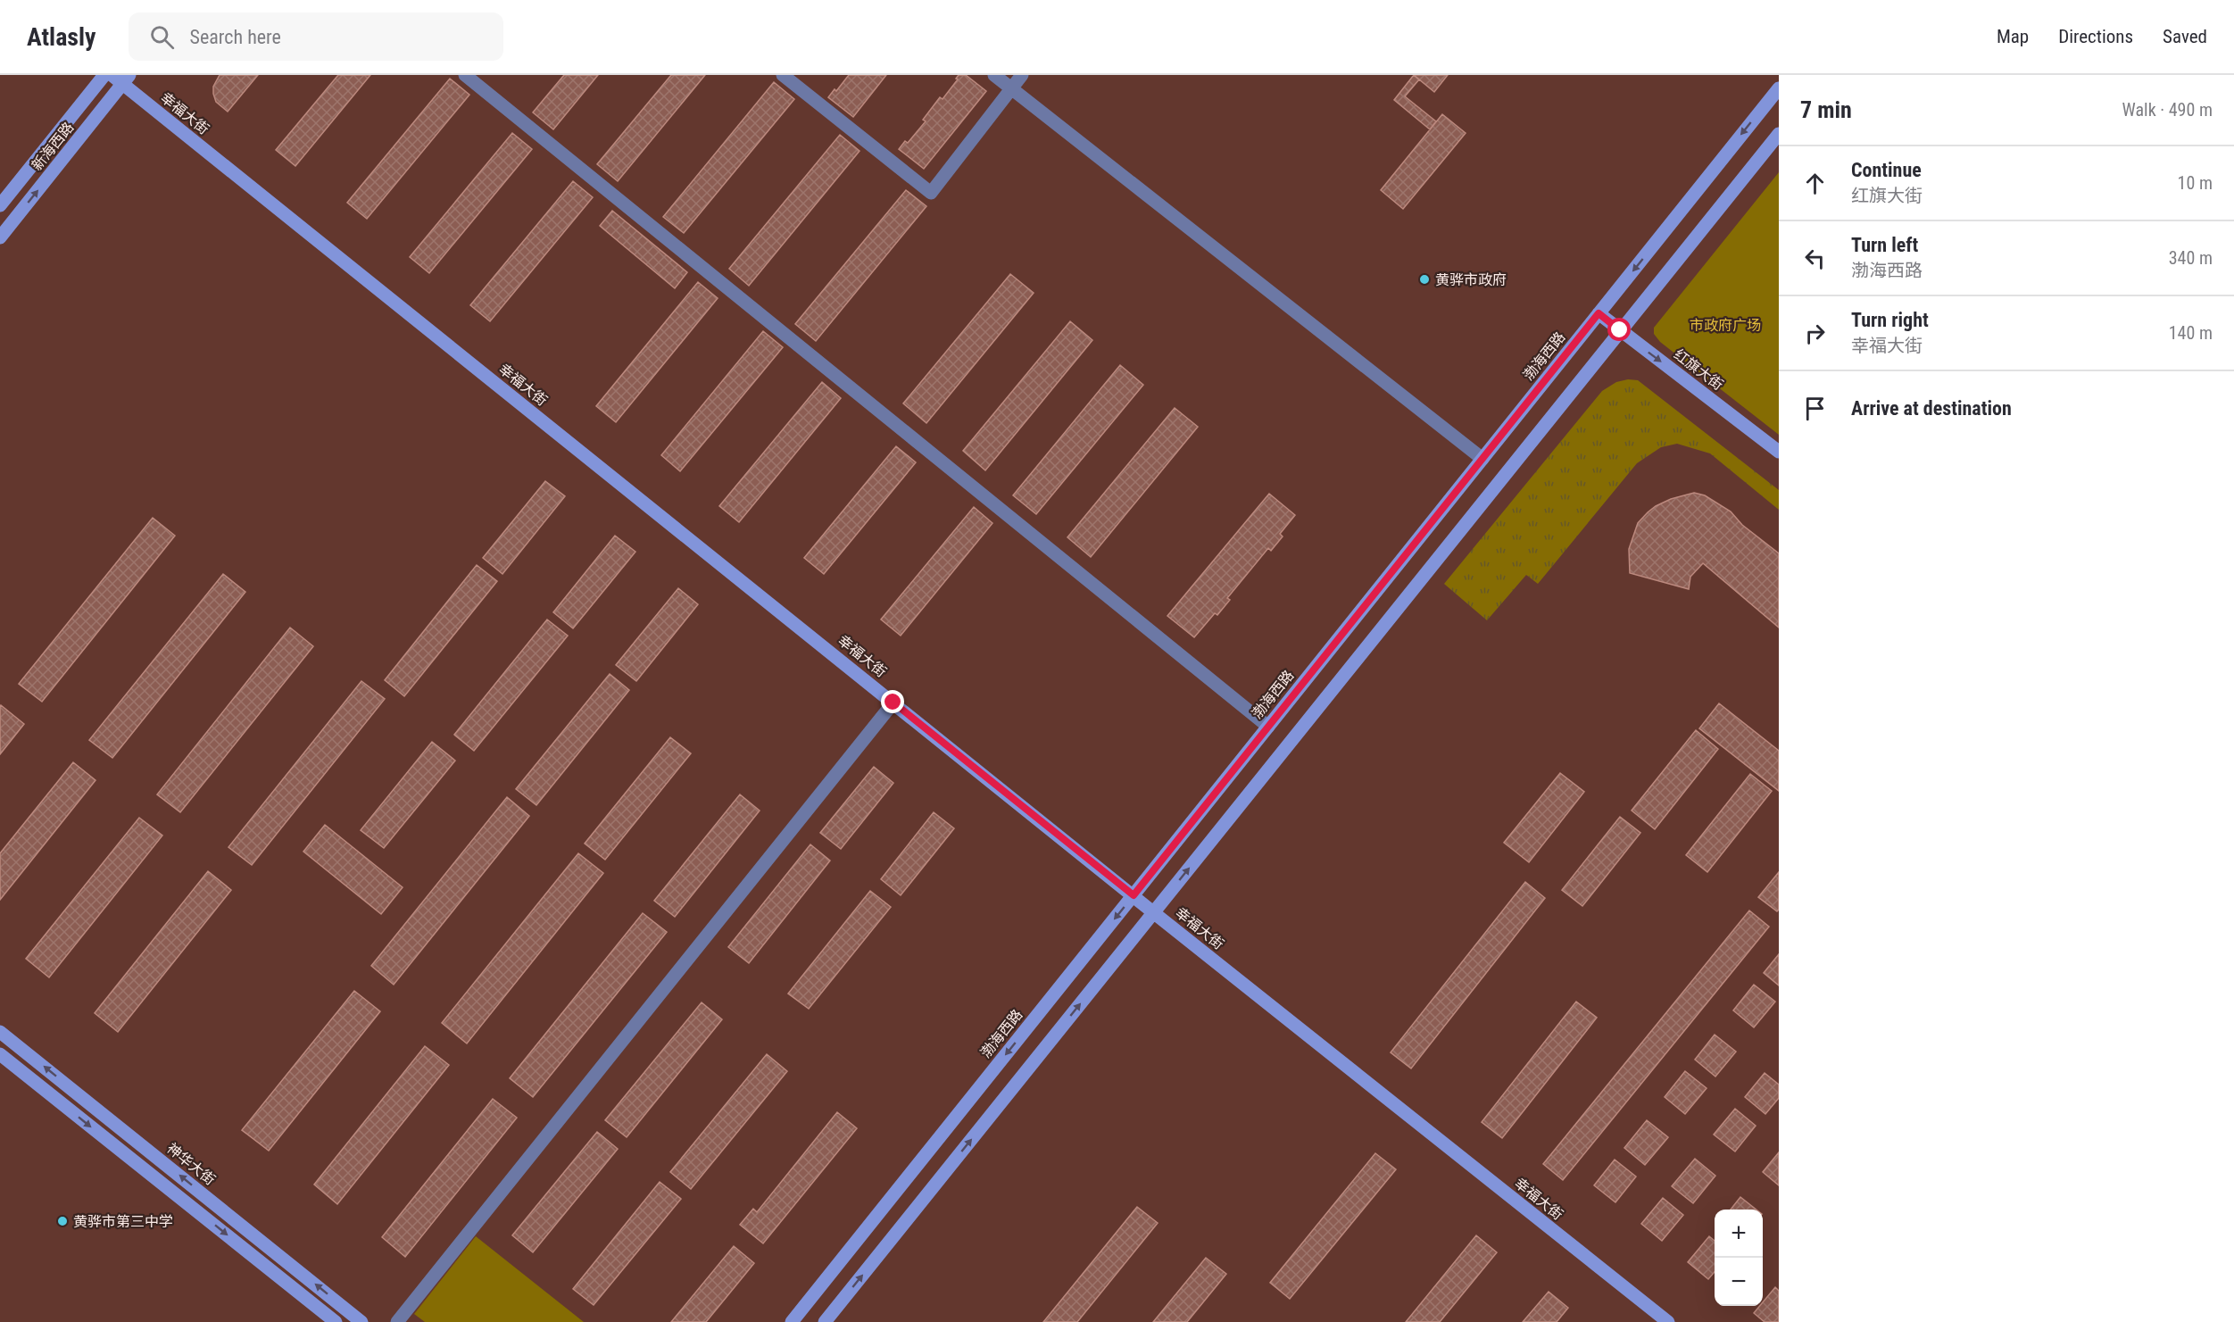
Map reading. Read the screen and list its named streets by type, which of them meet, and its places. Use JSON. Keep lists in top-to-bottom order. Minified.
{"streets":{"main road":["幸福大街","新海西路","渤海西路","红旗大街","神华大街"]},"crossings":[["幸福大街","新海西路"],["幸福大街","渤海西路"],["渤海西路","红旗大街"]],"one_way":["红旗大街"],"parks":["市政府广场"],"places":["黄骅市政府","黄骅市第三中学"],"page":{"header":"Atlasly","search":"Search here","nav":["Map","Directions","Saved"],"heading":["7 min","Walk · 490 m"],"list":[["Continue","红旗大街","10 m"],["Turn left","渤海西路","340 m"],["Turn right","幸福大街","140 m"],"Arrive at destination"],"map_buttons":["+","−"]}}
